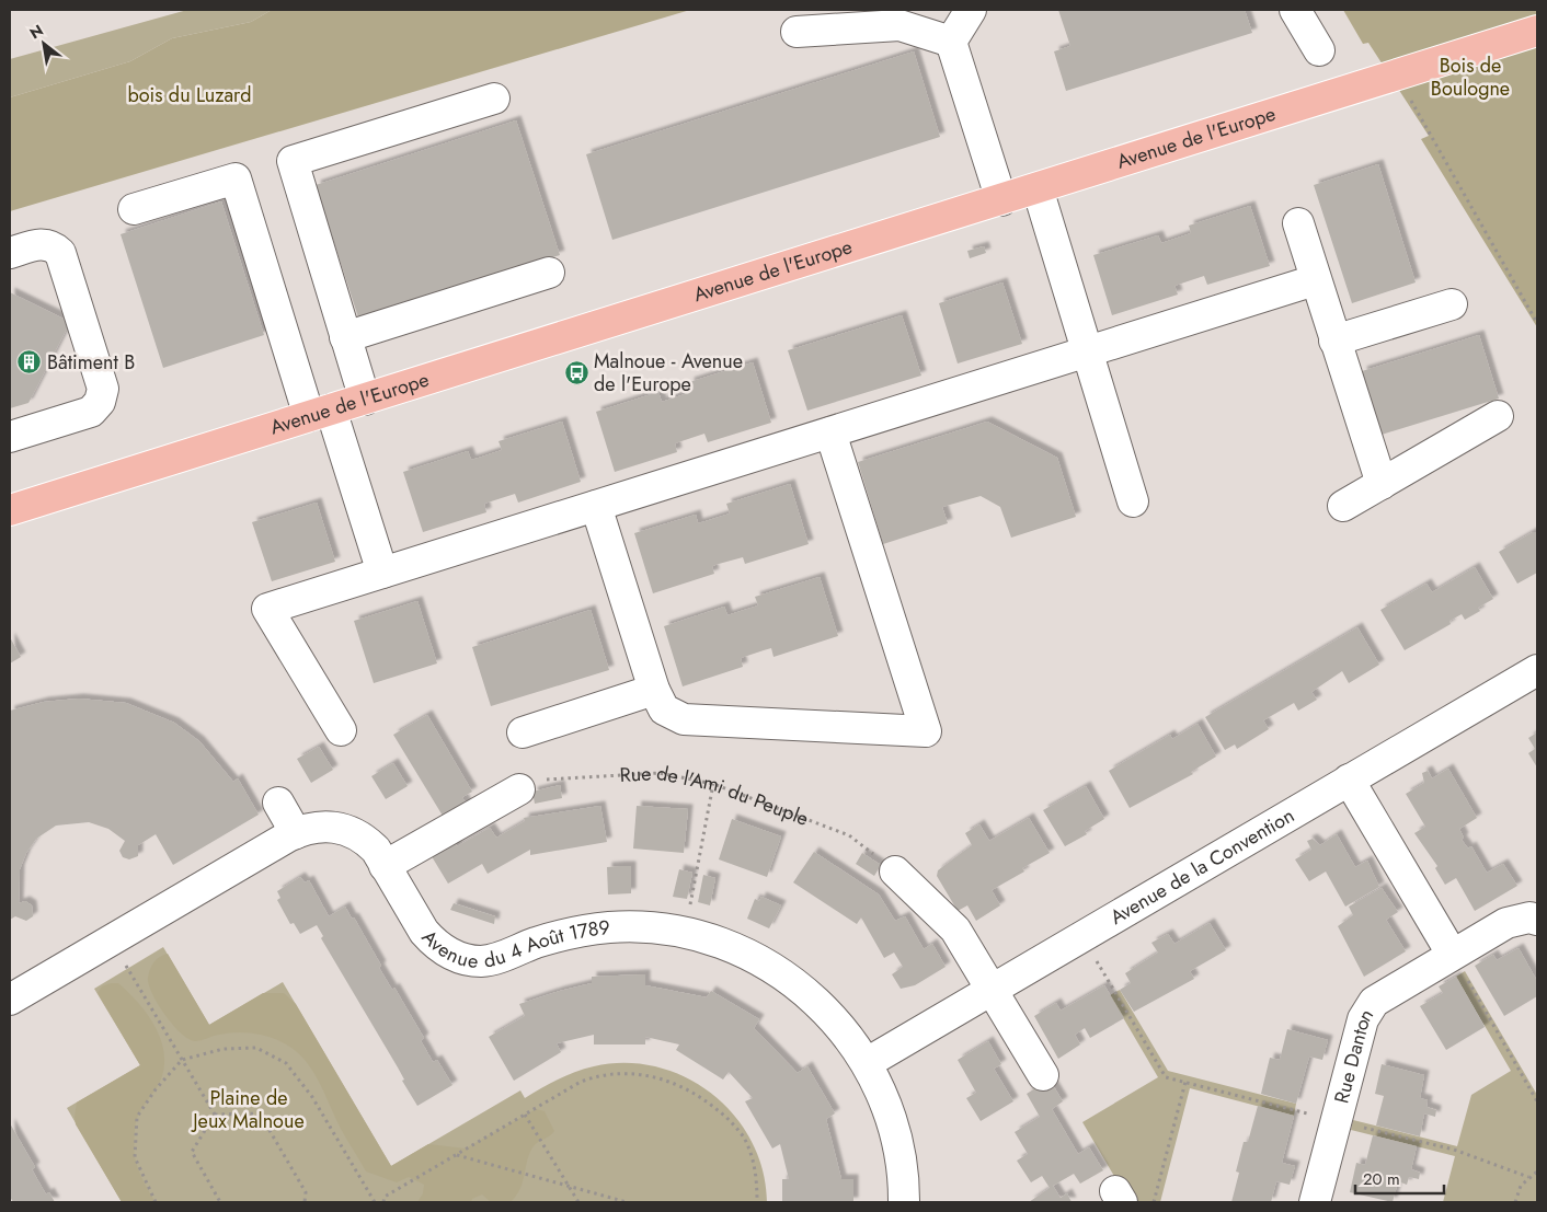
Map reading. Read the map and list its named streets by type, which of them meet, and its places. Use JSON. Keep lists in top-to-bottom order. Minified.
{"streets":{"main road":["Avenue de l'Europe"],"street":["Avenue de la Convention","Avenue du 4 Août 1789","Rue Danton"],"path":["Rue de l'Ami du Peuple"]},"crossings":[["Avenue de la Convention","Avenue du 4 Août 1789"]],"parks":["Bois de Boulogne","bois du Luzard","Plaine de Jeux Malnoue"],"places":{"building":["Bâtiment B"],"bus stop":["Malnoue - Avenue de l'Europe"]},"scale_bar":"20 m","north":"top left"}
